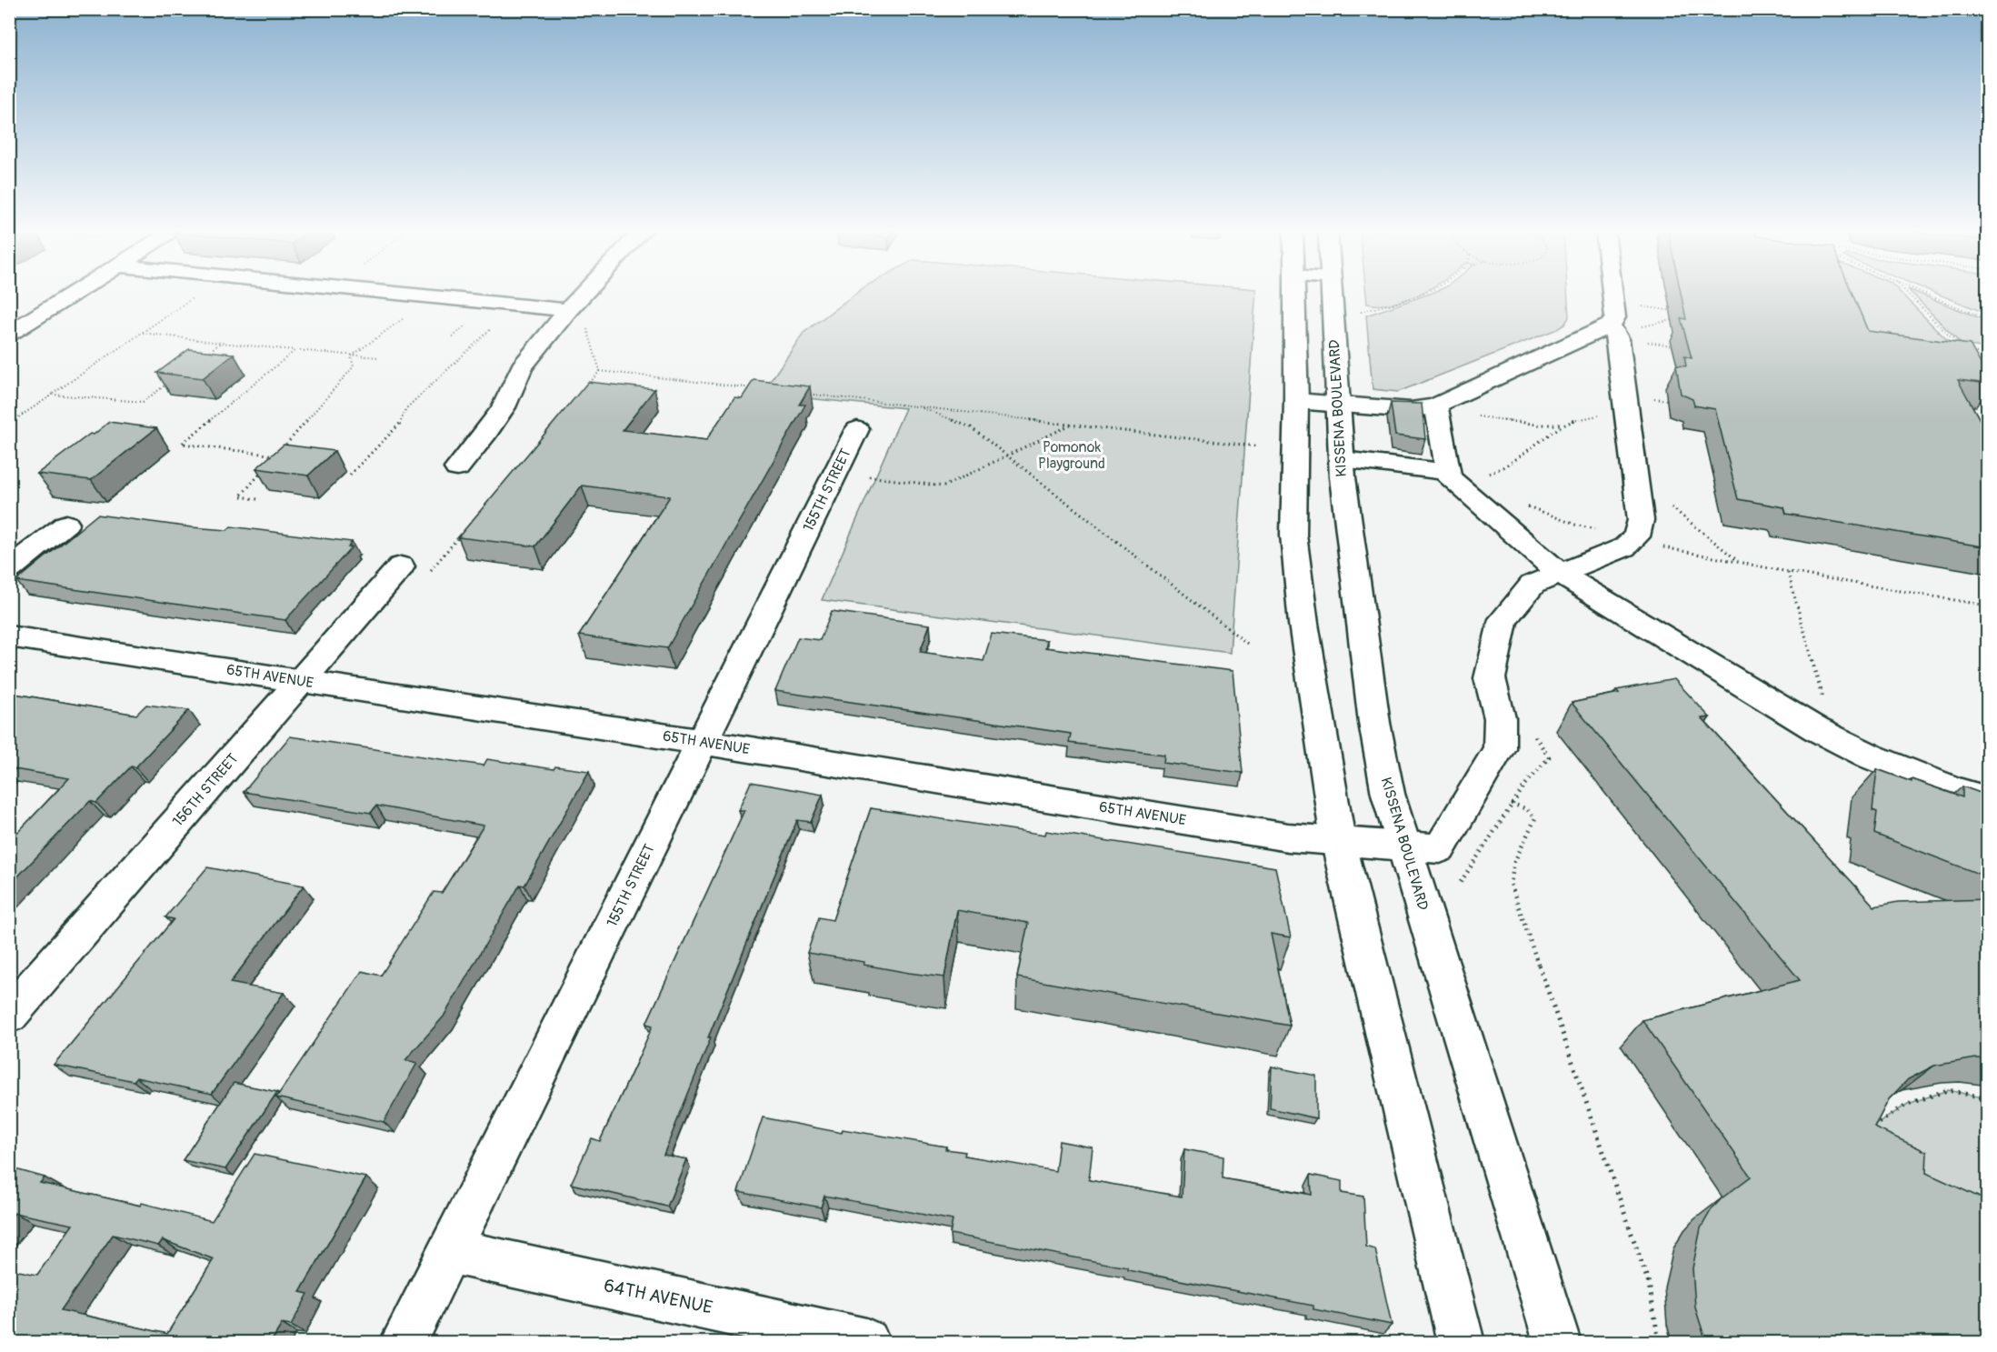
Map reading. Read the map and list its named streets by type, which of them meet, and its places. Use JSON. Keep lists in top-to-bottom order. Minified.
{"streets":{"street":["KISSENA BOULEVARD","155TH STREET","65TH AVENUE","156TH STREET","64TH AVENUE"]},"crossings":[["KISSENA BOULEVARD","65TH AVENUE"],["155TH STREET","65TH AVENUE"],["155TH STREET","64TH AVENUE"],["65TH AVENUE","156TH STREET"]],"parks":["Pomonok Playground"]}
